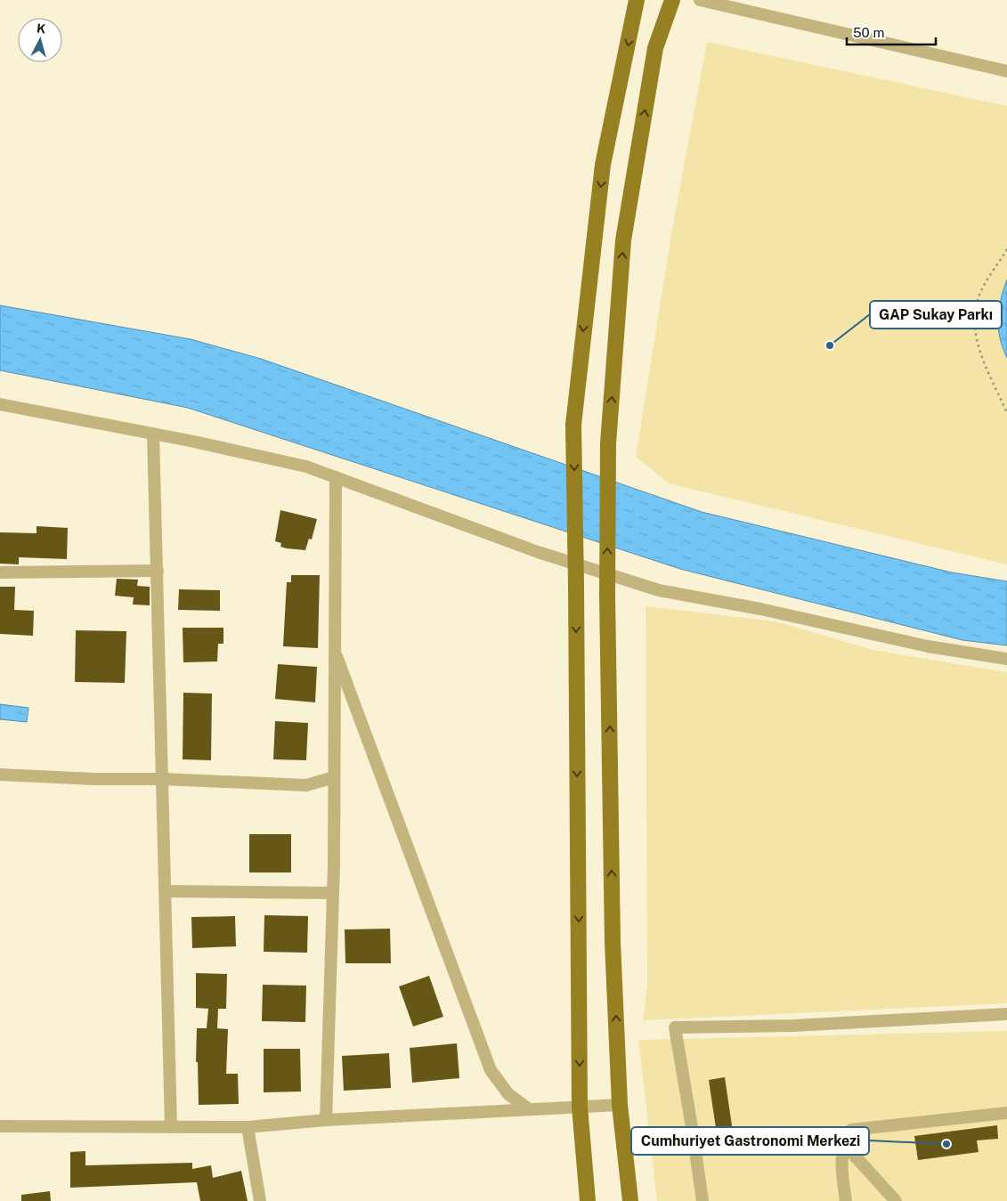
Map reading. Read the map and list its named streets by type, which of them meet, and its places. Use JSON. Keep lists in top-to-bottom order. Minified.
{"places":["GAP Sukay Parkı","Cumhuriyet Gastronomi Merkezi"],"scale_bar":"50 m","north":"top"}
